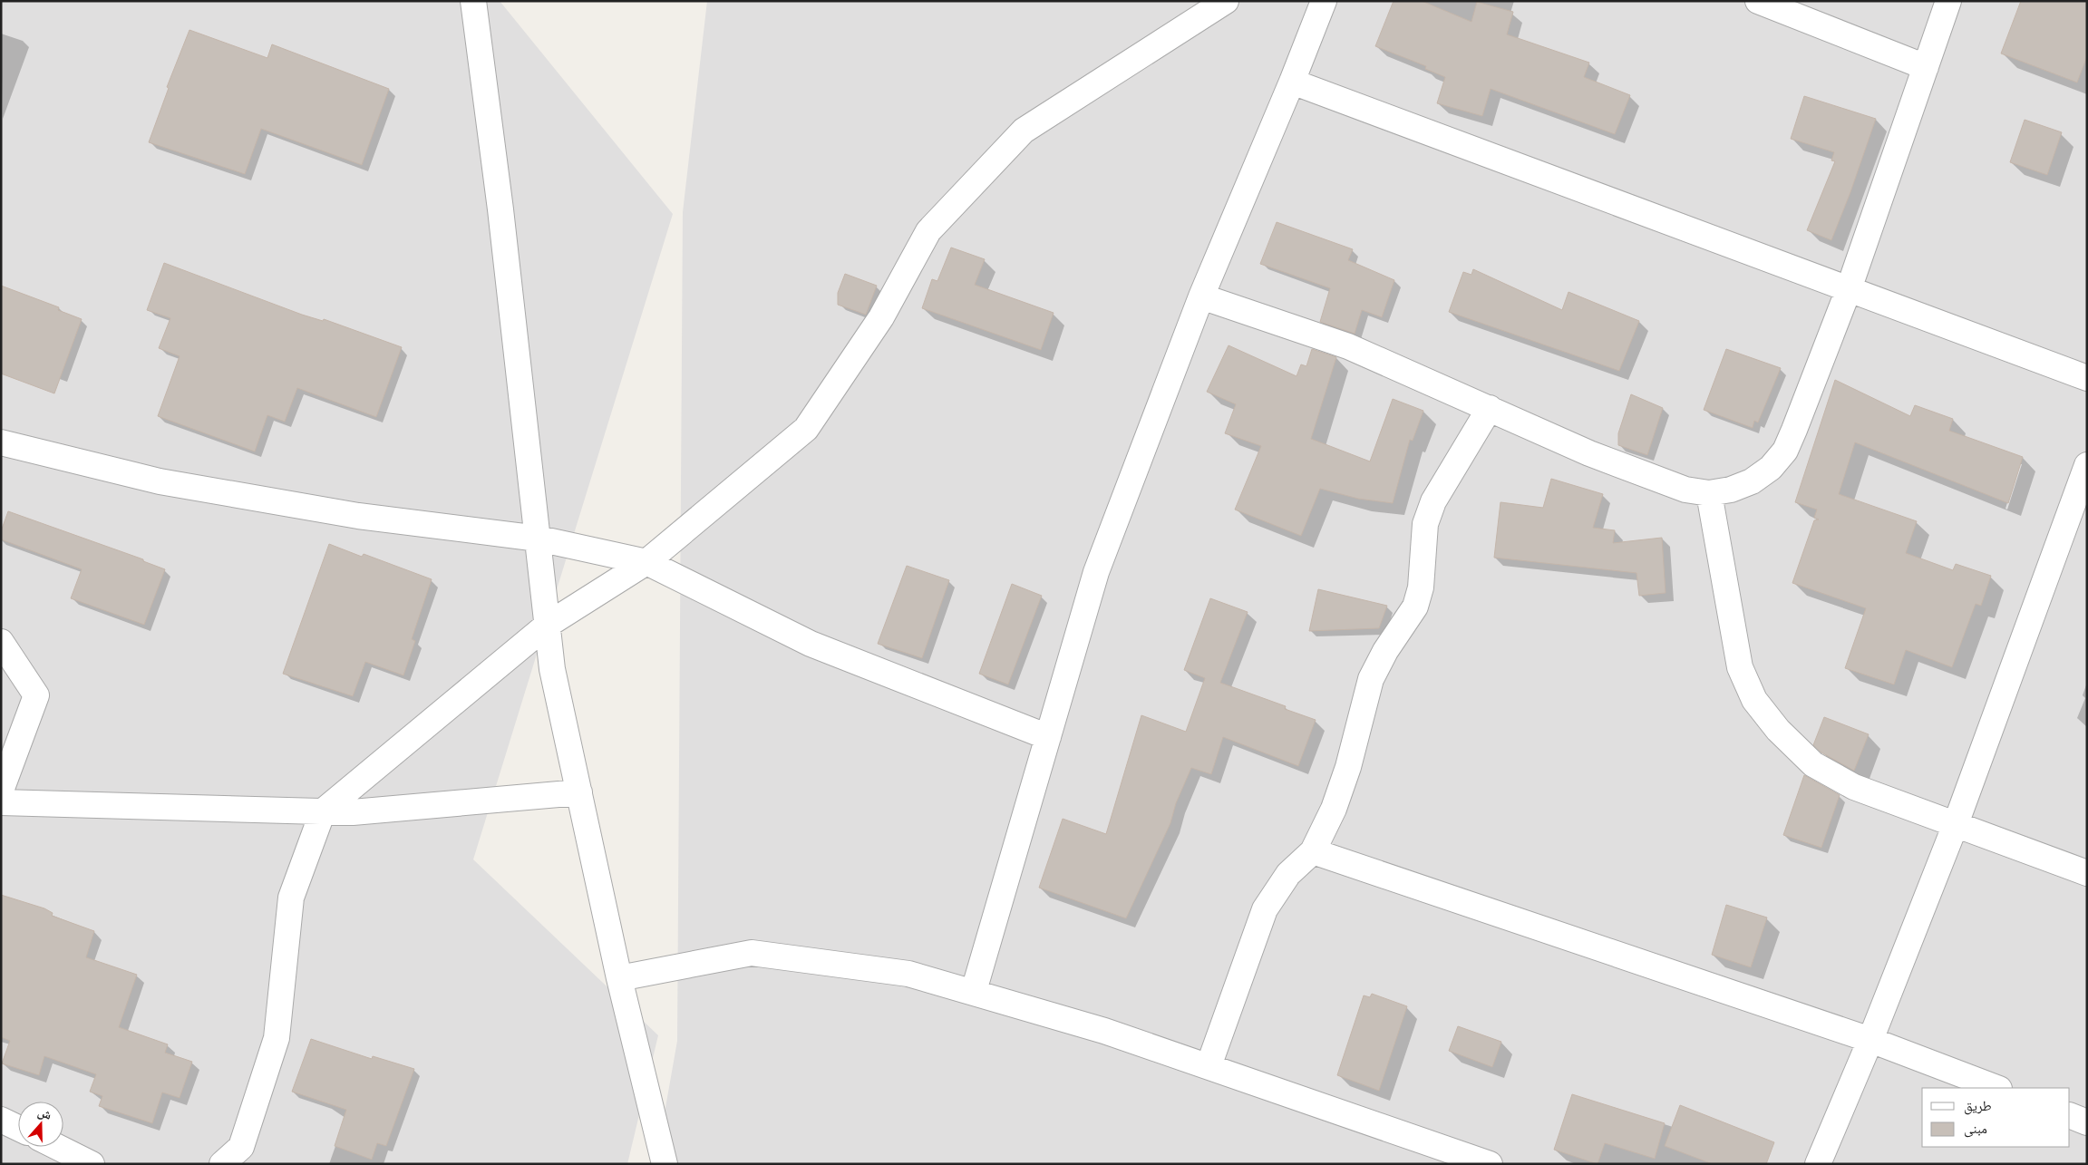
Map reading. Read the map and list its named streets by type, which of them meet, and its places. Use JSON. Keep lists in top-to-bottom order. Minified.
{"legend":["طريق","مبنى"],"north":"top"}
